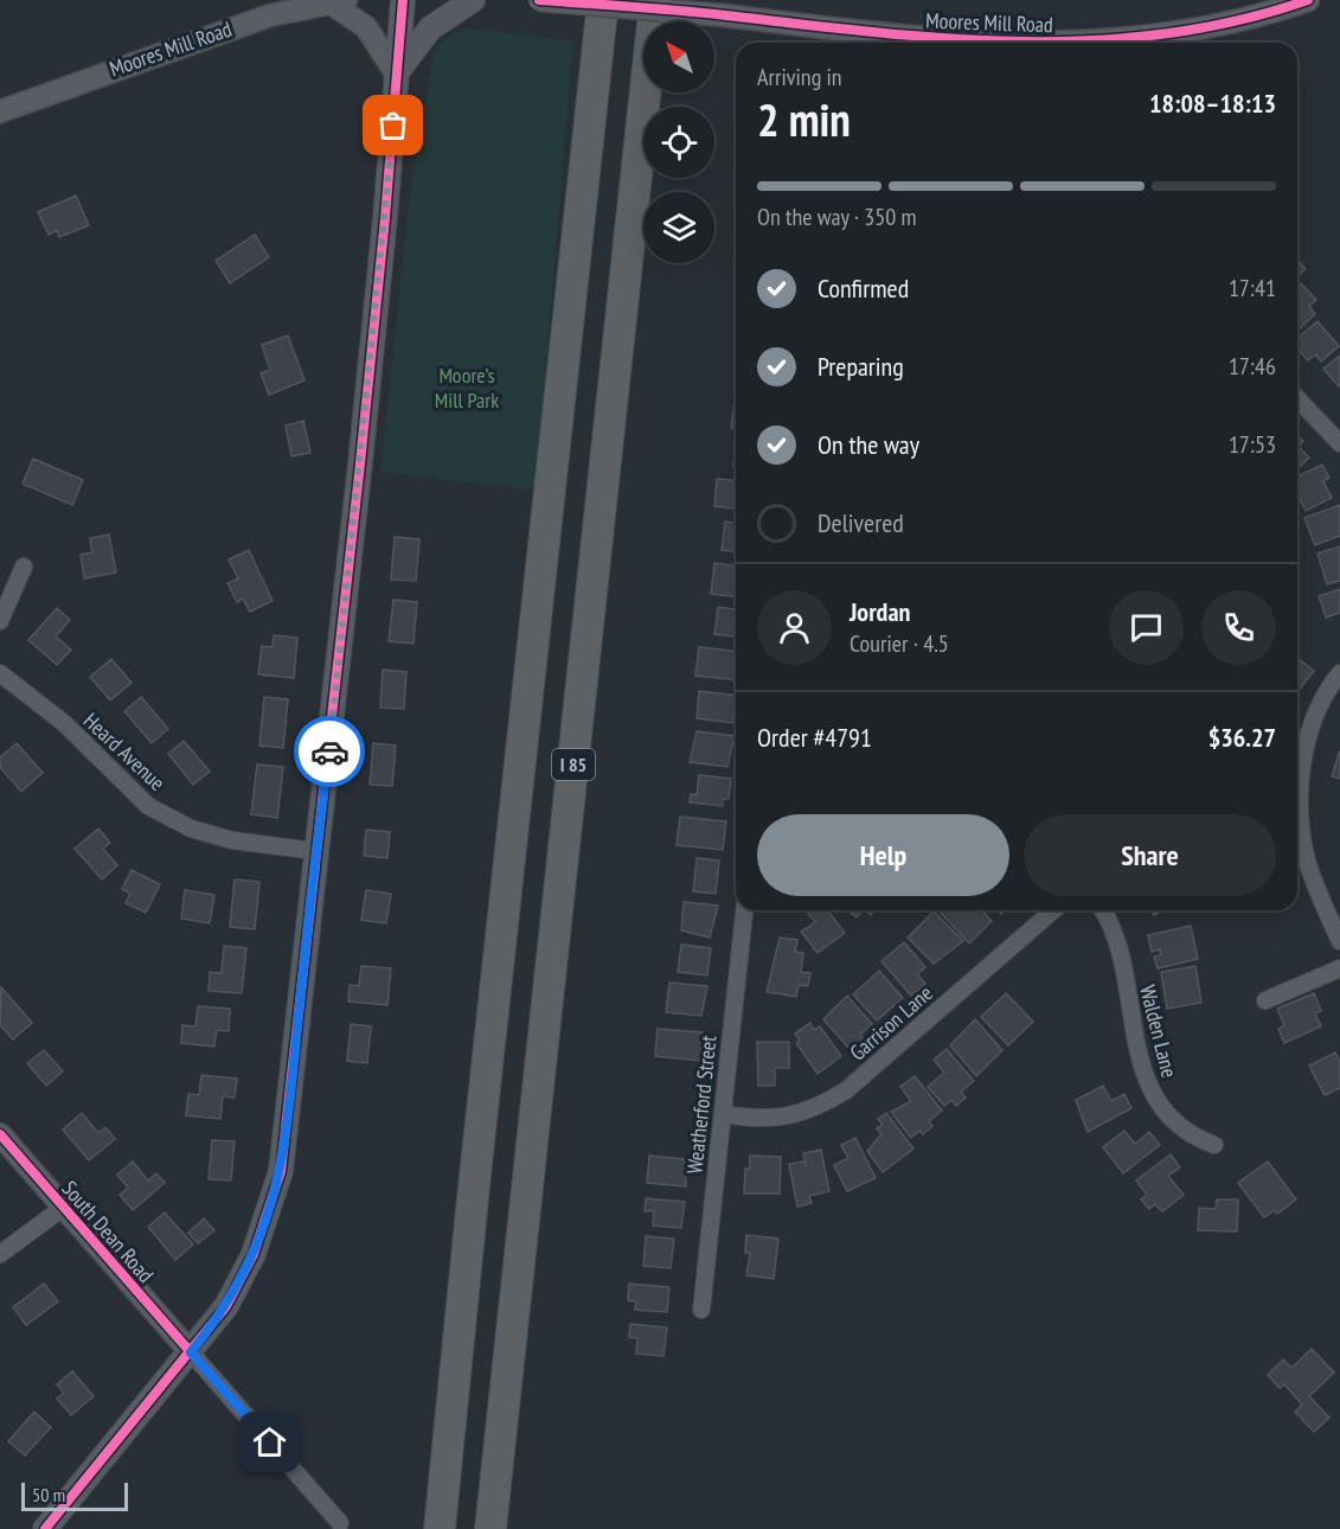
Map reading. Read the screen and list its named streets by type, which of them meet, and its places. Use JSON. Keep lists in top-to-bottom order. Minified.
{"streets":{"highway":["I 85"],"street":["Moores Mill Road","Heard Avenue","Garrison Lane","Walden Lane","Weatherford Street","South Dean Road"]},"crossings":[["Garrison Lane","Weatherford Street"]],"parks":["Moore’s Mill Park"],"scale_bar":"50 m","north":"top left","page":{"heading":["2 min","Arriving in","18:08–18:13"],"panel":["Jordan","Courier · 4.5","Order #4791","$36.27"],"bar":"On the way · 350 m","list":[["Confirmed","17:41"],["Preparing","17:46"],["On the way","17:53"],"Delivered"],"buttons":["Help","Share"],"scale":"50 m"}}
